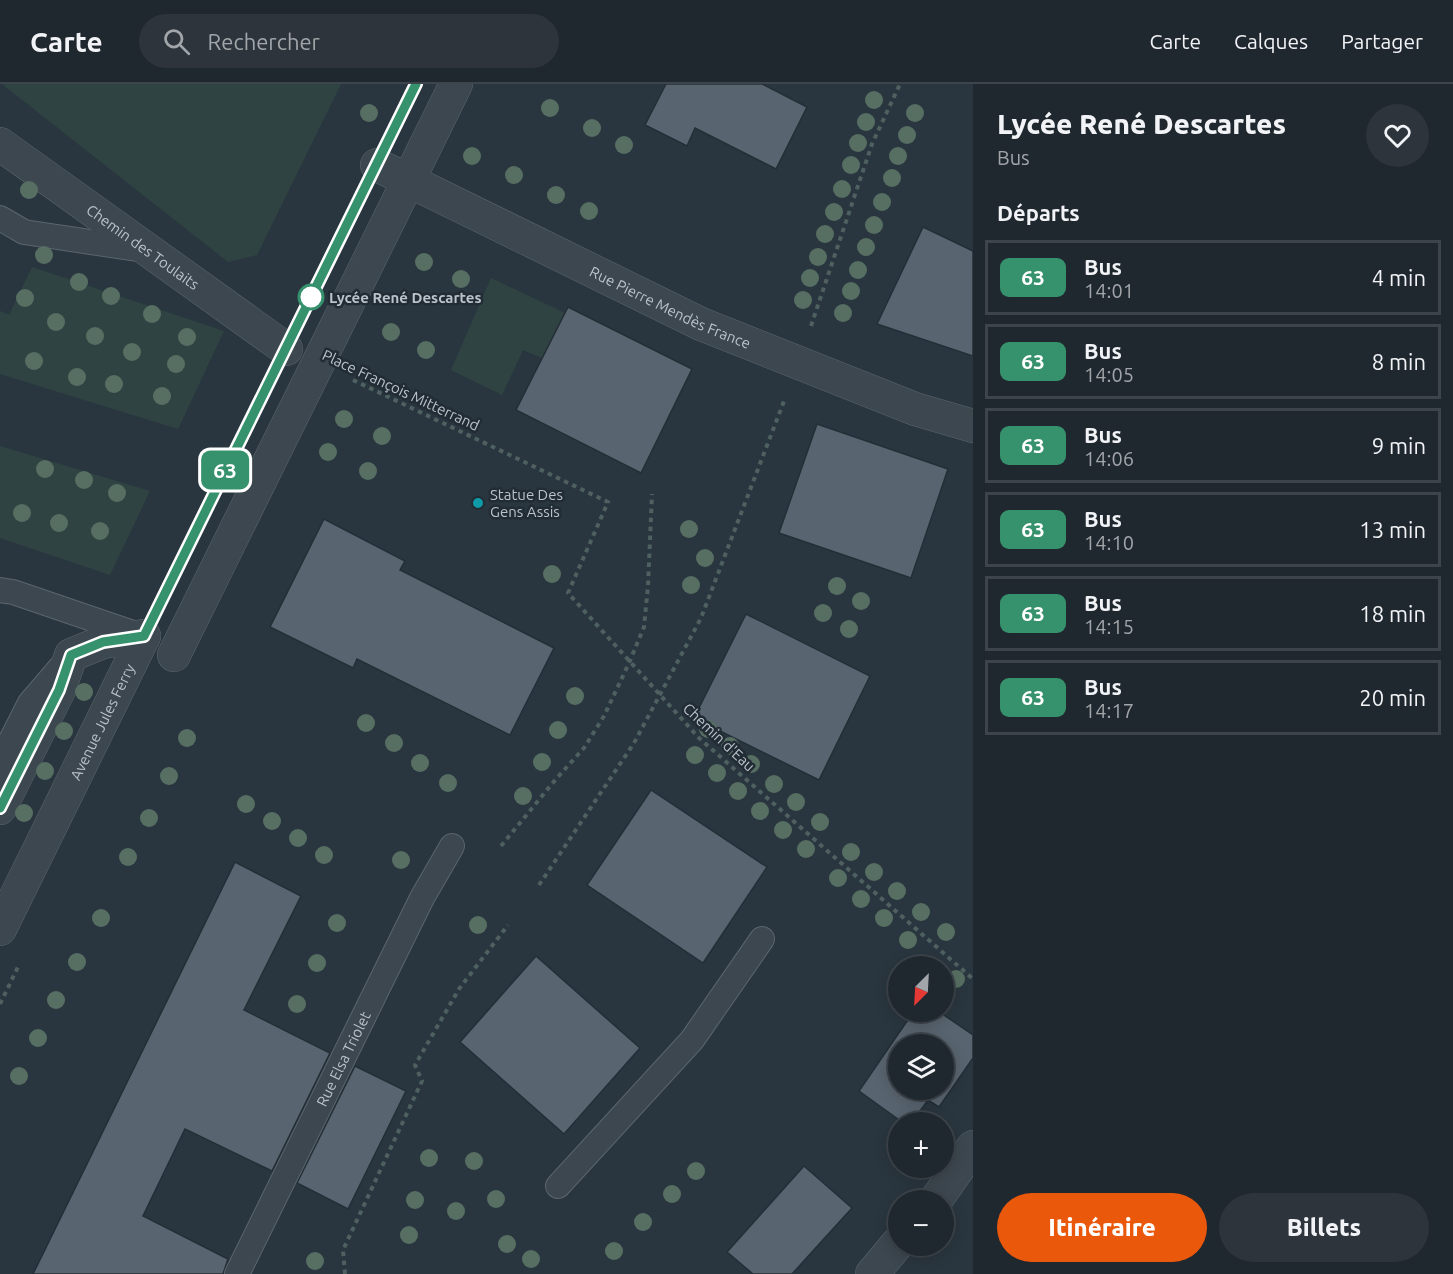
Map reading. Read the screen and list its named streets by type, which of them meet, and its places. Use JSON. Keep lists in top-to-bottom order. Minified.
{"streets":{"street":["Chemin des Toulaits","Rue Pierre Mendès France","Avenue Jules Ferry"],"lane":["Rue Elsa Triolet"],"path":["Place François Mitterrand","Chemin d'Eau"]},"crossings":[["Place François Mitterrand","Chemin d'Eau"]],"places":["Lycée René Descartes","Statue Des Gens Assis"],"lines":["bus line 63"],"north":"bottom left","page":{"header":"Carte","search":"Rechercher","nav":["Carte","Calques","Partager"],"on_map":"63","heading":[["Lycée René Descartes","Bus"],"Départs"],"list":[{"mark":"63","name":"Bus","note":"14:01","value":"4 min"},{"mark":"63","name":"Bus","note":"14:05","value":"8 min"},{"mark":"63","name":"Bus","note":"14:06","value":"9 min"},{"mark":"63","name":"Bus","note":"14:10","value":"13 min"},{"mark":"63","name":"Bus","note":"14:15","value":"18 min"},{"mark":"63","name":"Bus","note":"14:17","value":"20 min"}],"map_buttons":["+","−"],"buttons":["Itinéraire","Billets"]}}
